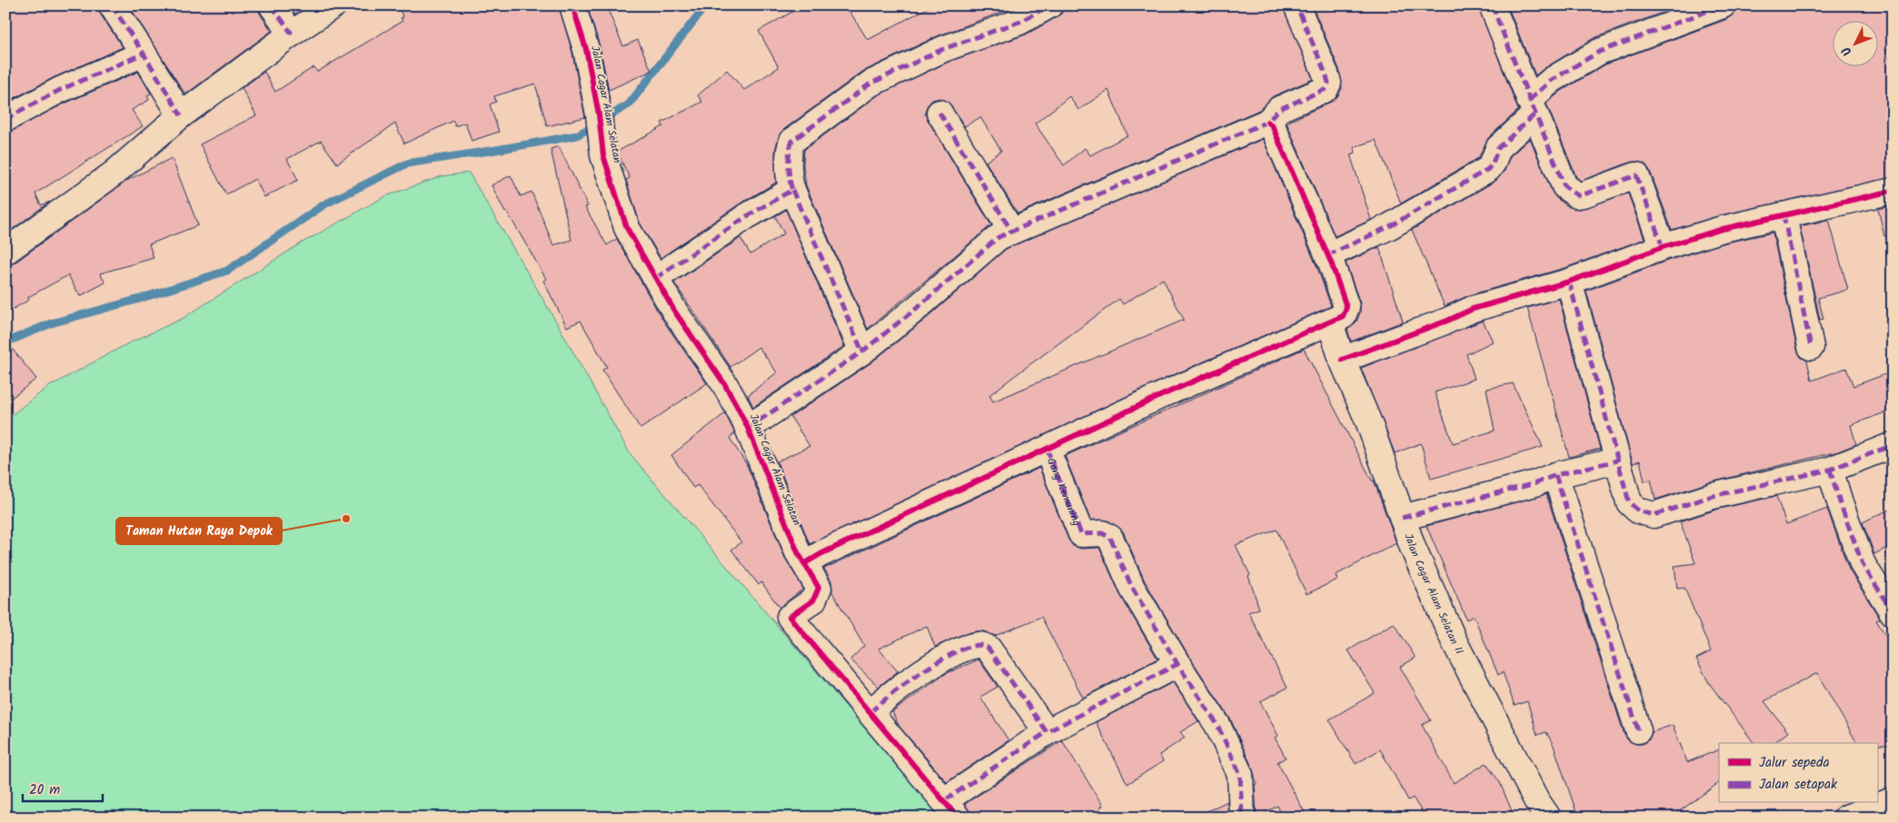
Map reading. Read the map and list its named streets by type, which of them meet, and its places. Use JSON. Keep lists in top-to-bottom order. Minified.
{"streets":{"street":["Jalan Cagar Alam Selatan","Gang Kemuning","Jalan Cagar Alam Selatan II"]},"places":["Taman Hutan Raya Depok"],"legend":["Jalur sepeda","Jalan setapak"],"scale_bar":"20 m","north":"bottom left"}
